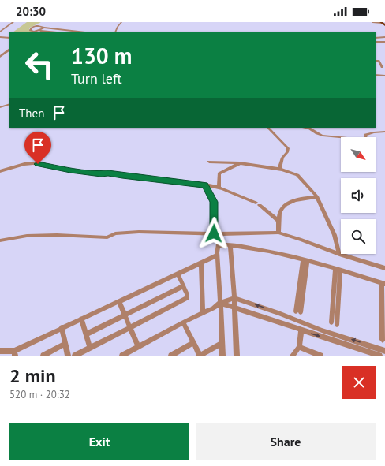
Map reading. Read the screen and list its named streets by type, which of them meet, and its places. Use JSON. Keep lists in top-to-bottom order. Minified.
{"north":"bottom right","page":{"status":"20:30","turn":["130 m","Turn left"],"then":"Then","heading":["2 min","520 m · 20:32"],"buttons":["Exit","Share"]}}
